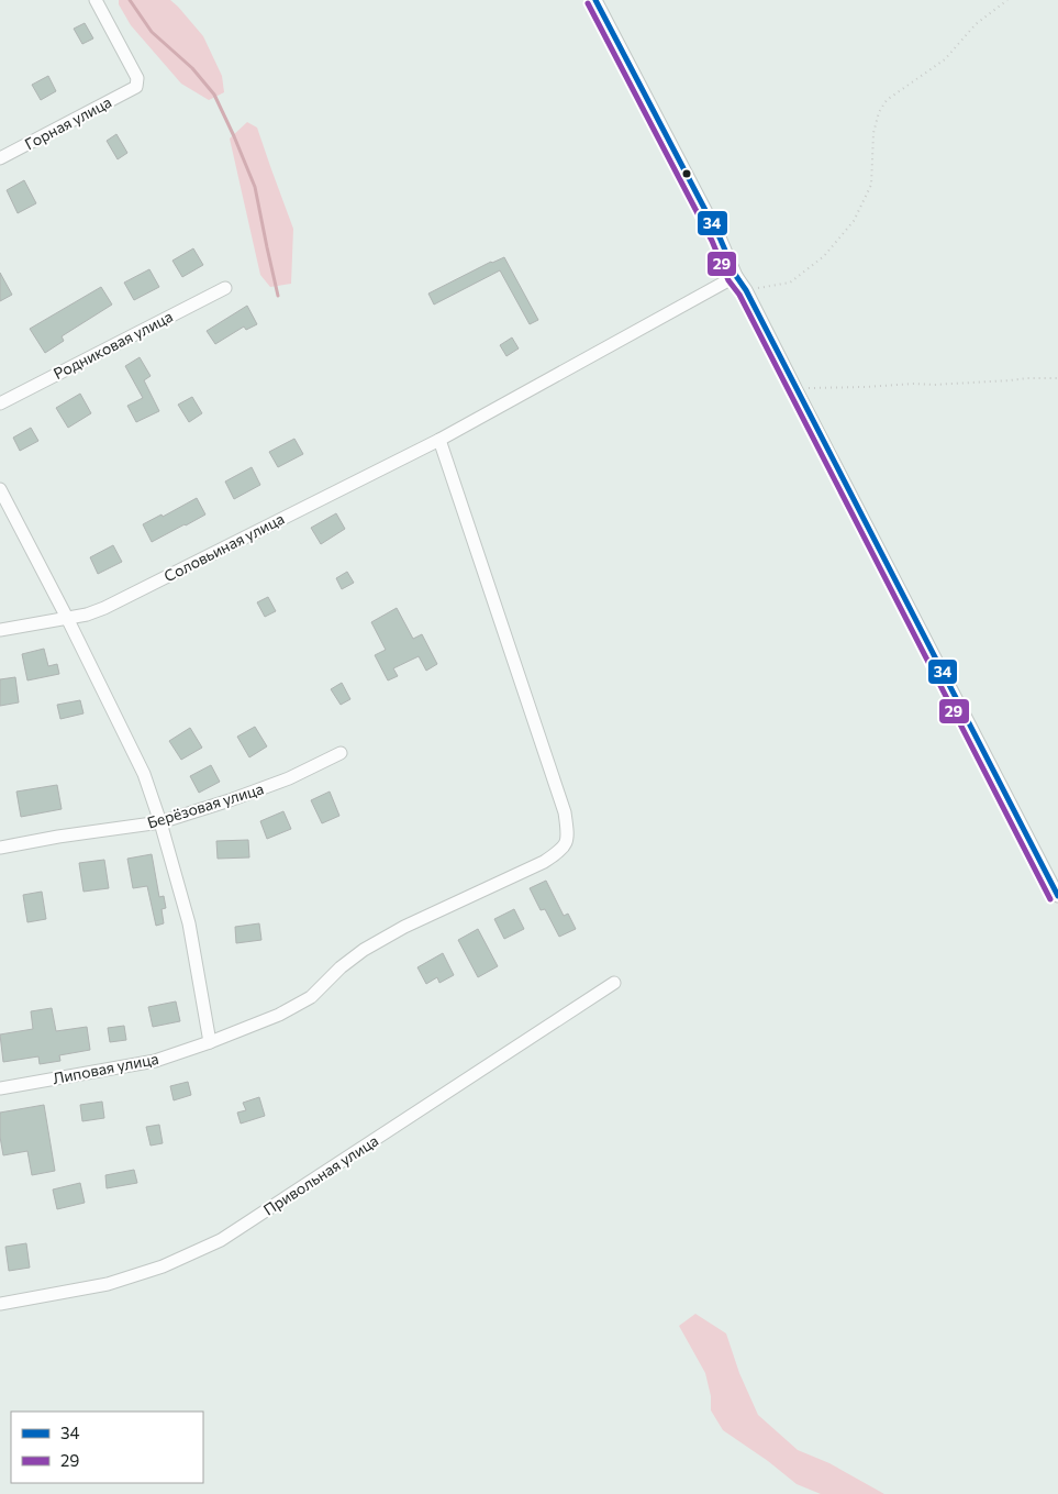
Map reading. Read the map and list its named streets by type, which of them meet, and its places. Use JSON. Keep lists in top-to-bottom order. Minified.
{"streets":{"street":["Горная улица","Родниковая улица","Соловьиная улица","Берёзовая улица","Липовая улица","Привольная улица"]},"crossings":[["Соловьиная улица","Липовая улица"]],"lines":["transit line 34","transit line 29"],"legend":["34","29"]}
